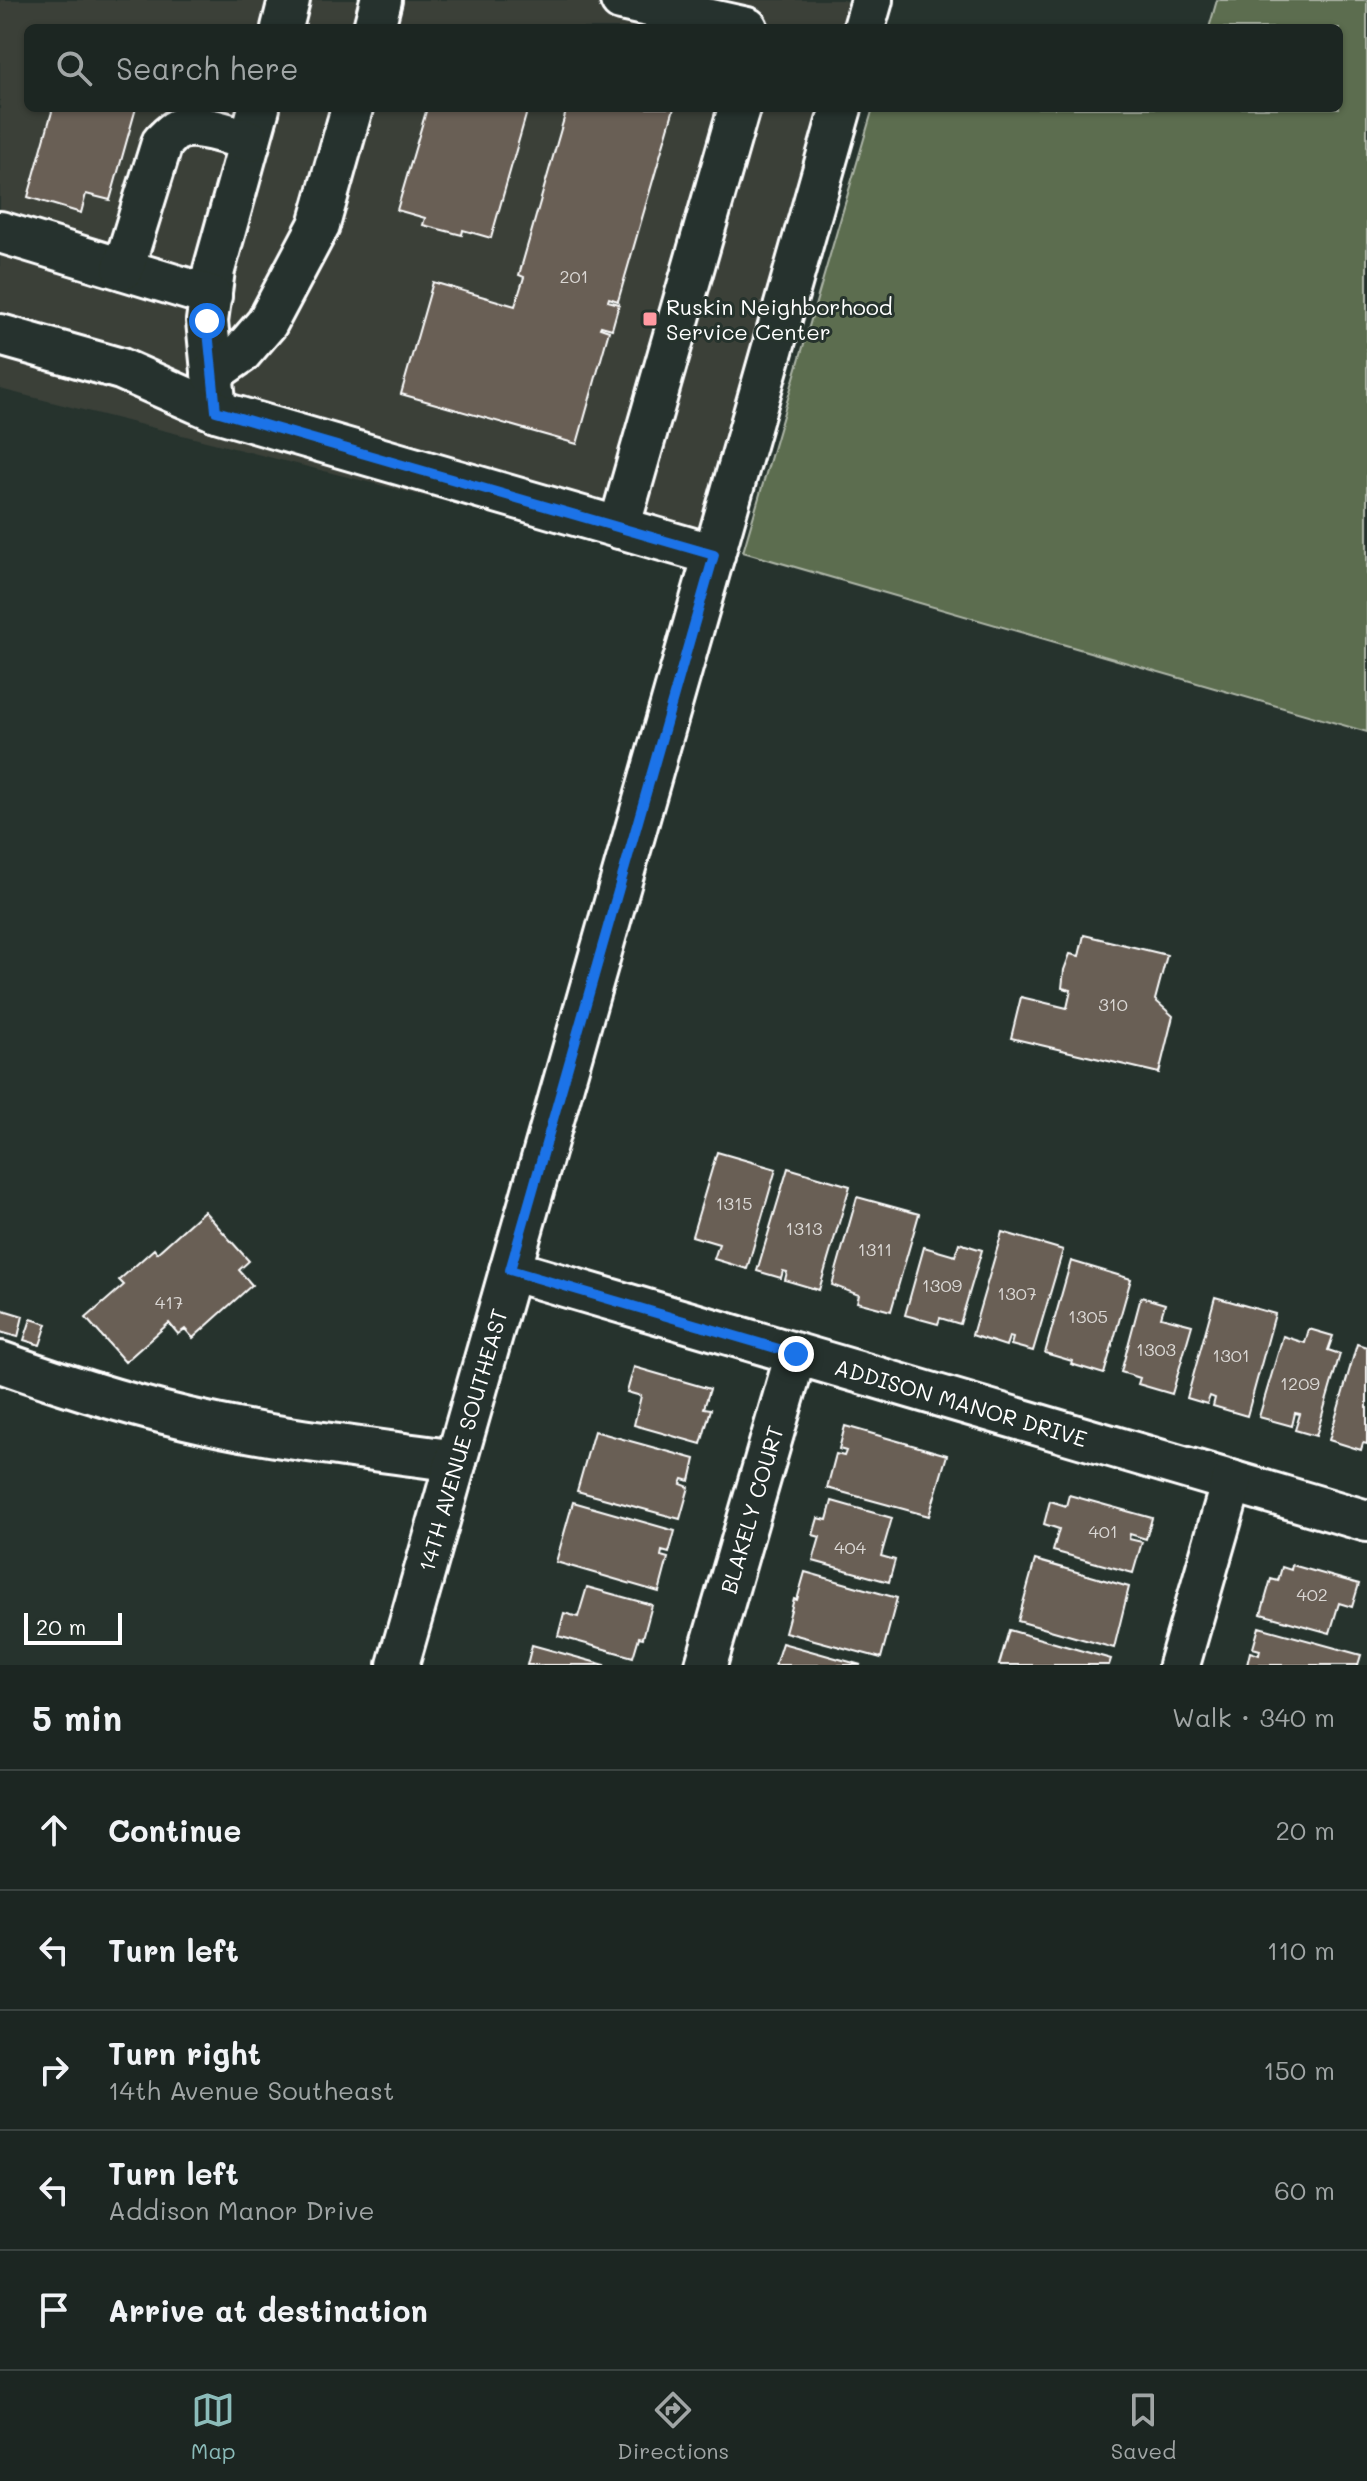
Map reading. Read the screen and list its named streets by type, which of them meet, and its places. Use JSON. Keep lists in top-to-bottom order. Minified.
{"streets":{"street":["ADDISON MANOR DRIVE","14TH AVENUE SOUTHEAST","BLAKELY COURT"]},"crossings":[["ADDISON MANOR DRIVE","14TH AVENUE SOUTHEAST"],["ADDISON MANOR DRIVE","BLAKELY COURT"]],"places":{"transit":["Ruskin Neighborhood Service Center"]},"house_numbers":["201","310","1315","1313","1311","1309","1307","417","1305","1303","1301","1209","401","404","402"],"scale_bar":"20 m","page":{"search":"Search here","scale":"20 m","heading":["5 min","Walk · 340 m"],"list":[["Continue","20 m"],["Turn left","110 m"],["Turn right","14th Avenue Southeast","150 m"],["Turn left","Addison Manor Drive","60 m"],"Arrive at destination"],"nav":["Map","Directions","Saved"]}}
